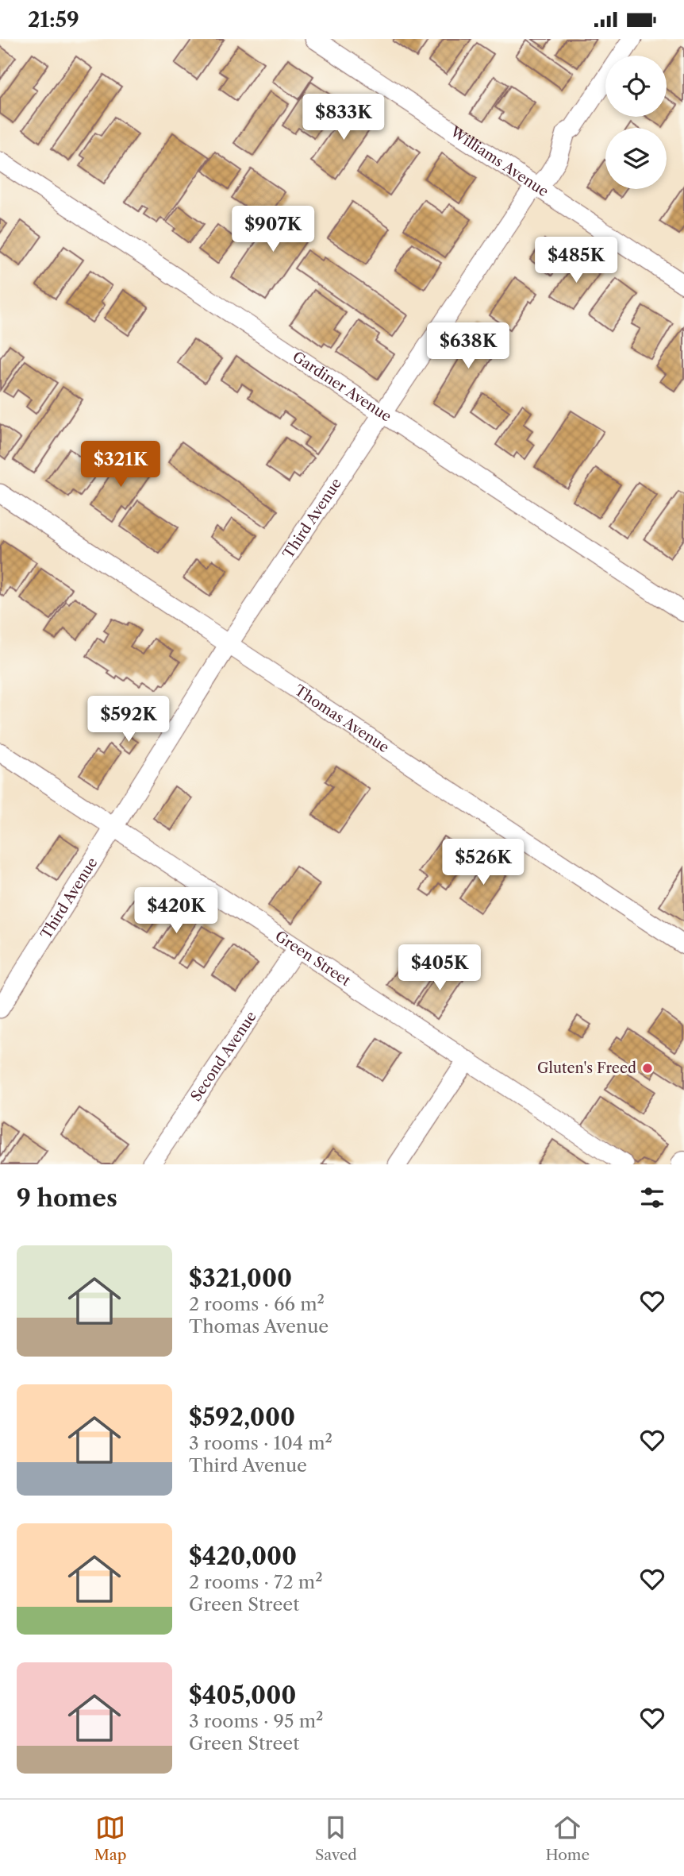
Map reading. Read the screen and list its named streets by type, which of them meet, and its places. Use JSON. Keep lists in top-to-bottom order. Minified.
{"streets":{"street":["Williams Avenue","Gardiner Avenue","Third Avenue","Thomas Avenue","Green Street","Second Avenue"]},"crossings":[["Williams Avenue","Third Avenue"],["Gardiner Avenue","Third Avenue"],["Third Avenue","Thomas Avenue"],["Third Avenue","Green Street"],["Green Street","Second Avenue"]],"places":["Gluten's Freed"],"page":{"status":"21:59","price":["$833K","$907K","$485K","$638K","$321K","$592K","$526K","$420K","$405K"],"heading":"9 homes","list":[{"name":"$321,000","note":"2 rooms · 66 m² · Thomas Avenue"},{"name":"$592,000","note":"3 rooms · 104 m² · Third Avenue"},{"name":"$420,000","note":"2 rooms · 72 m² · Green Street"},{"name":"$405,000","note":"3 rooms · 95 m² · Green Street"}],"tabs":["Map","Saved","Home"]}}
